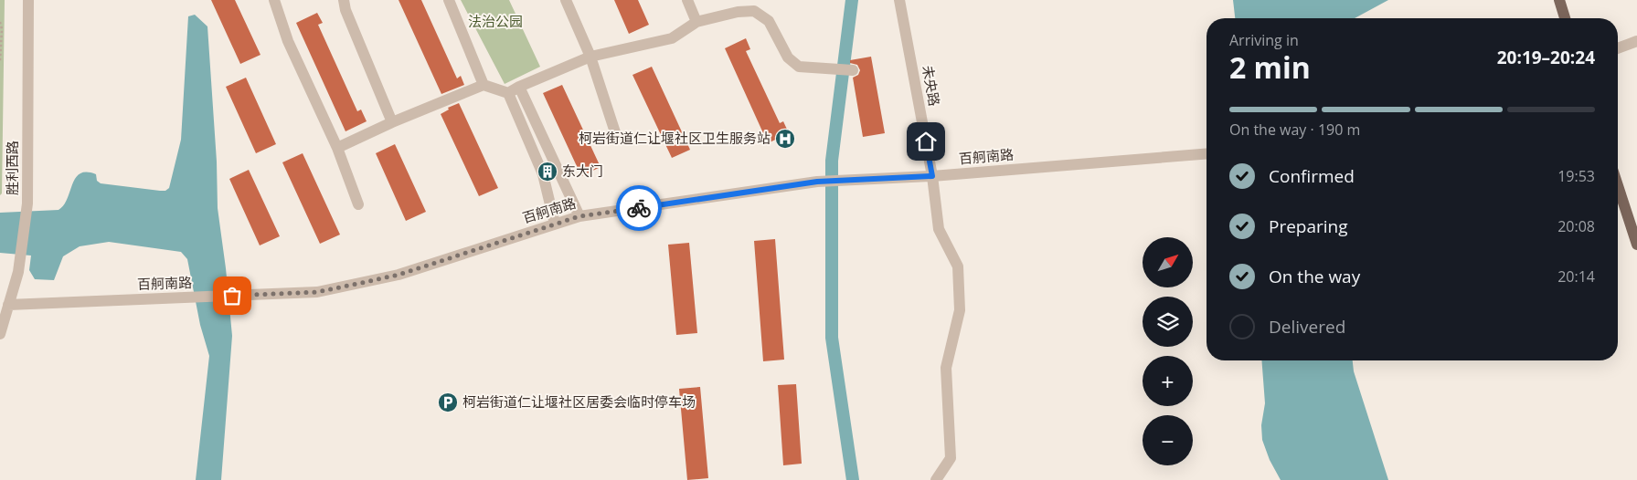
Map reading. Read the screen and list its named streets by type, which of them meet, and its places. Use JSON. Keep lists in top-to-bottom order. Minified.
{"streets":{"street":["未央路","百舸南路","胜利西路"]},"crossings":[["未央路","百舸南路"],["百舸南路","胜利西路"]],"parks":["法治公园"],"places":{"hospital":["柯岩街道仁让堰社区卫生服务站"],"building":["东大门"],"parking":["柯岩街道仁让堰社区居委会临时停车场"]},"north":"top right","page":{"heading":["2 min","Arriving in","20:19–20:24"],"bar":"On the way · 190 m","list":[["Confirmed","19:53"],["Preparing","20:08"],["On the way","20:14"],"Delivered"],"map_buttons":["+","−"]}}
